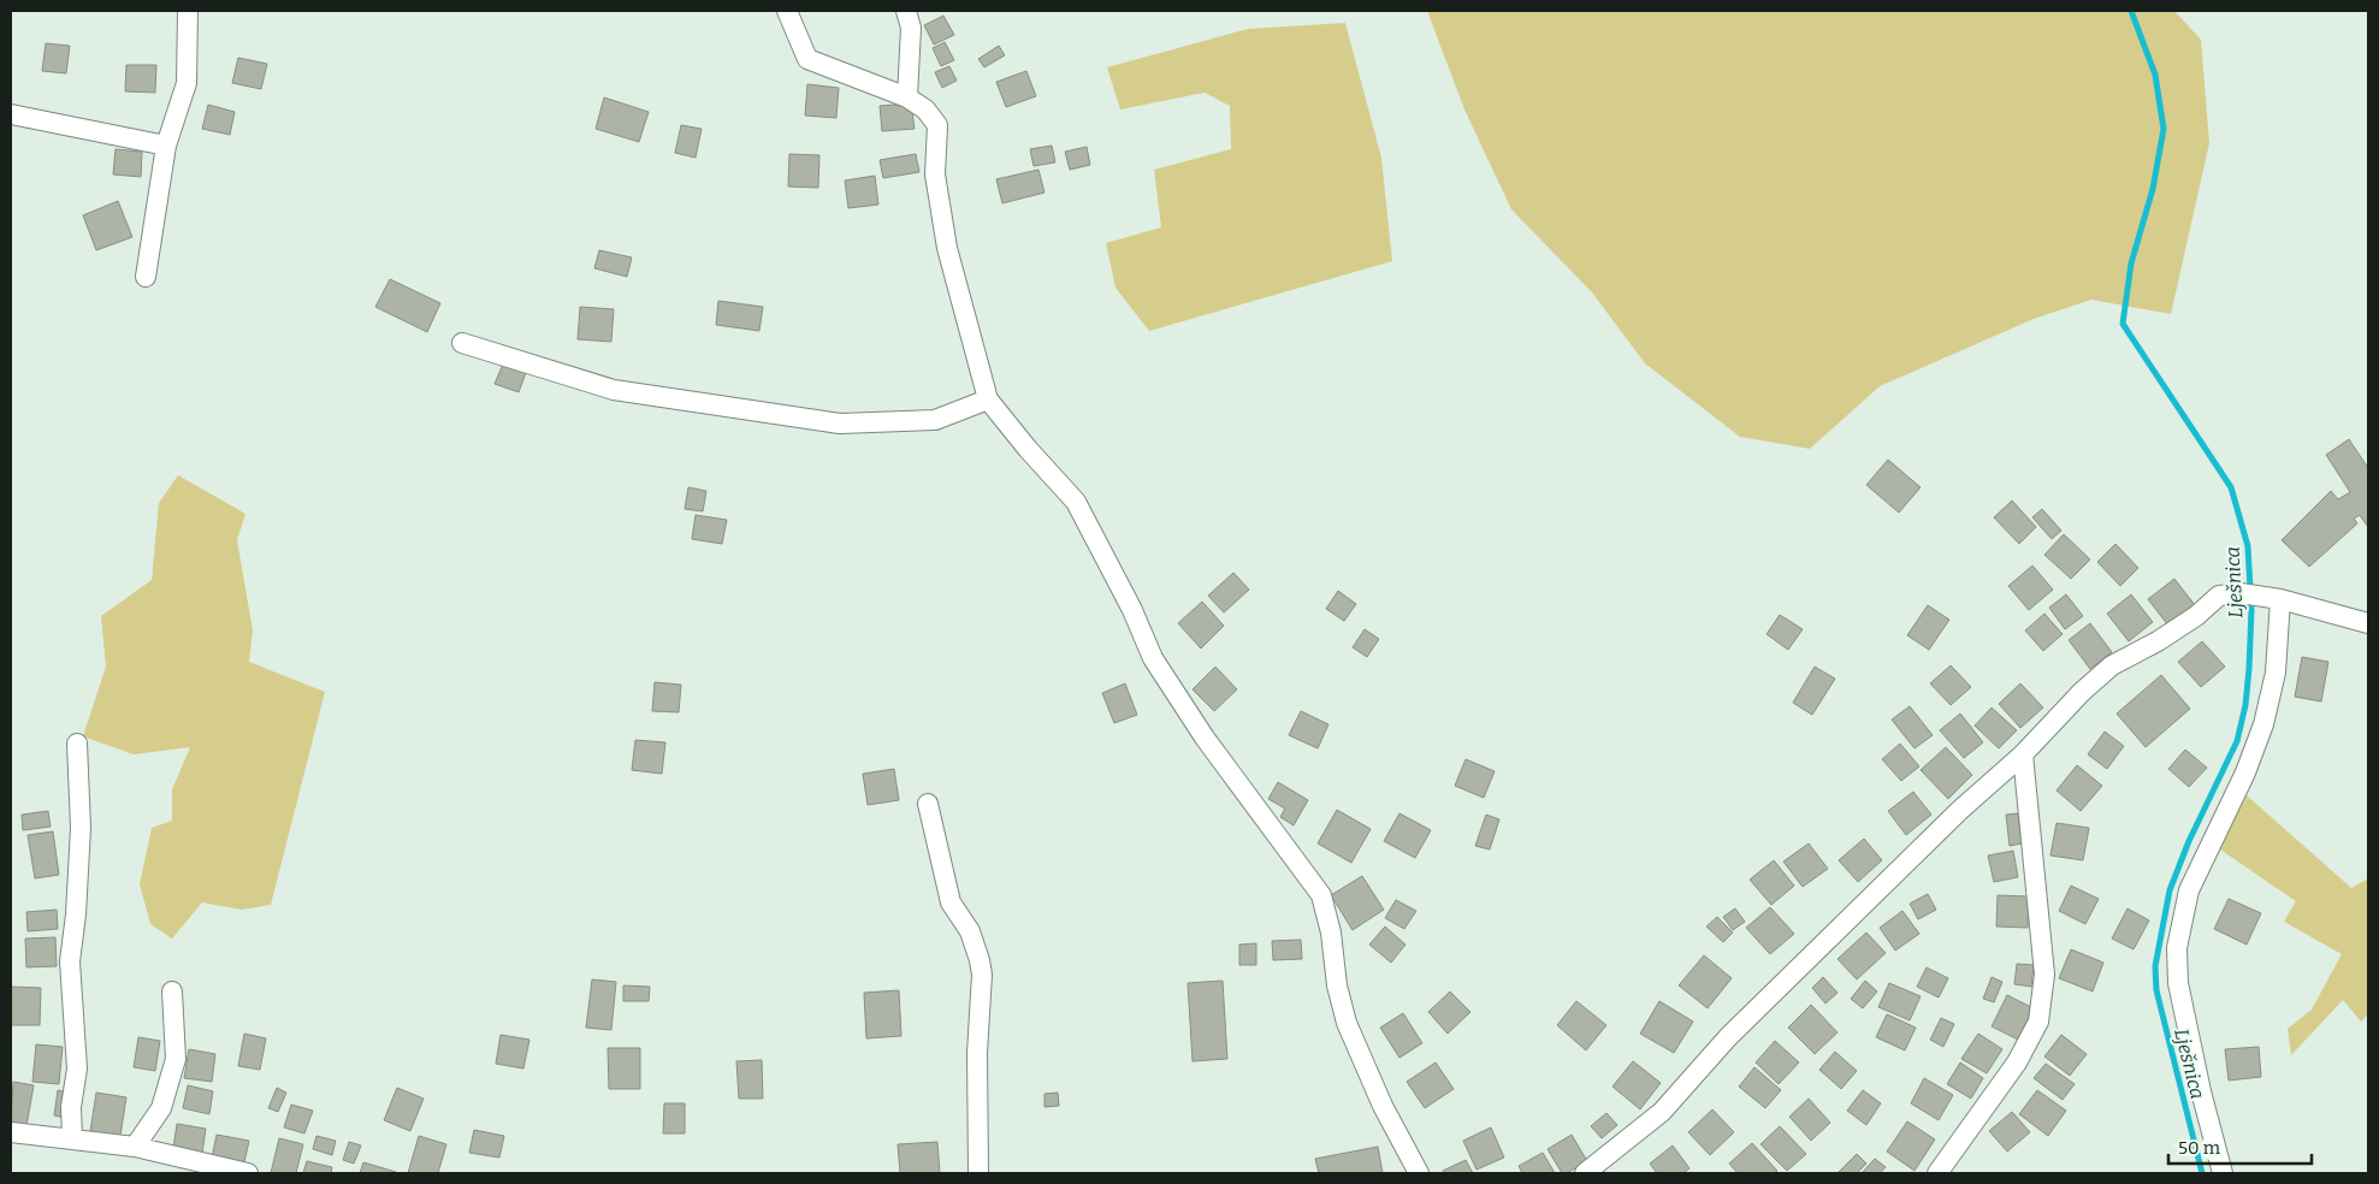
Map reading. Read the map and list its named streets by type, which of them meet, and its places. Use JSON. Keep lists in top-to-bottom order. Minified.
{"water":["Lješnica"],"scale_bar":"50 m"}
